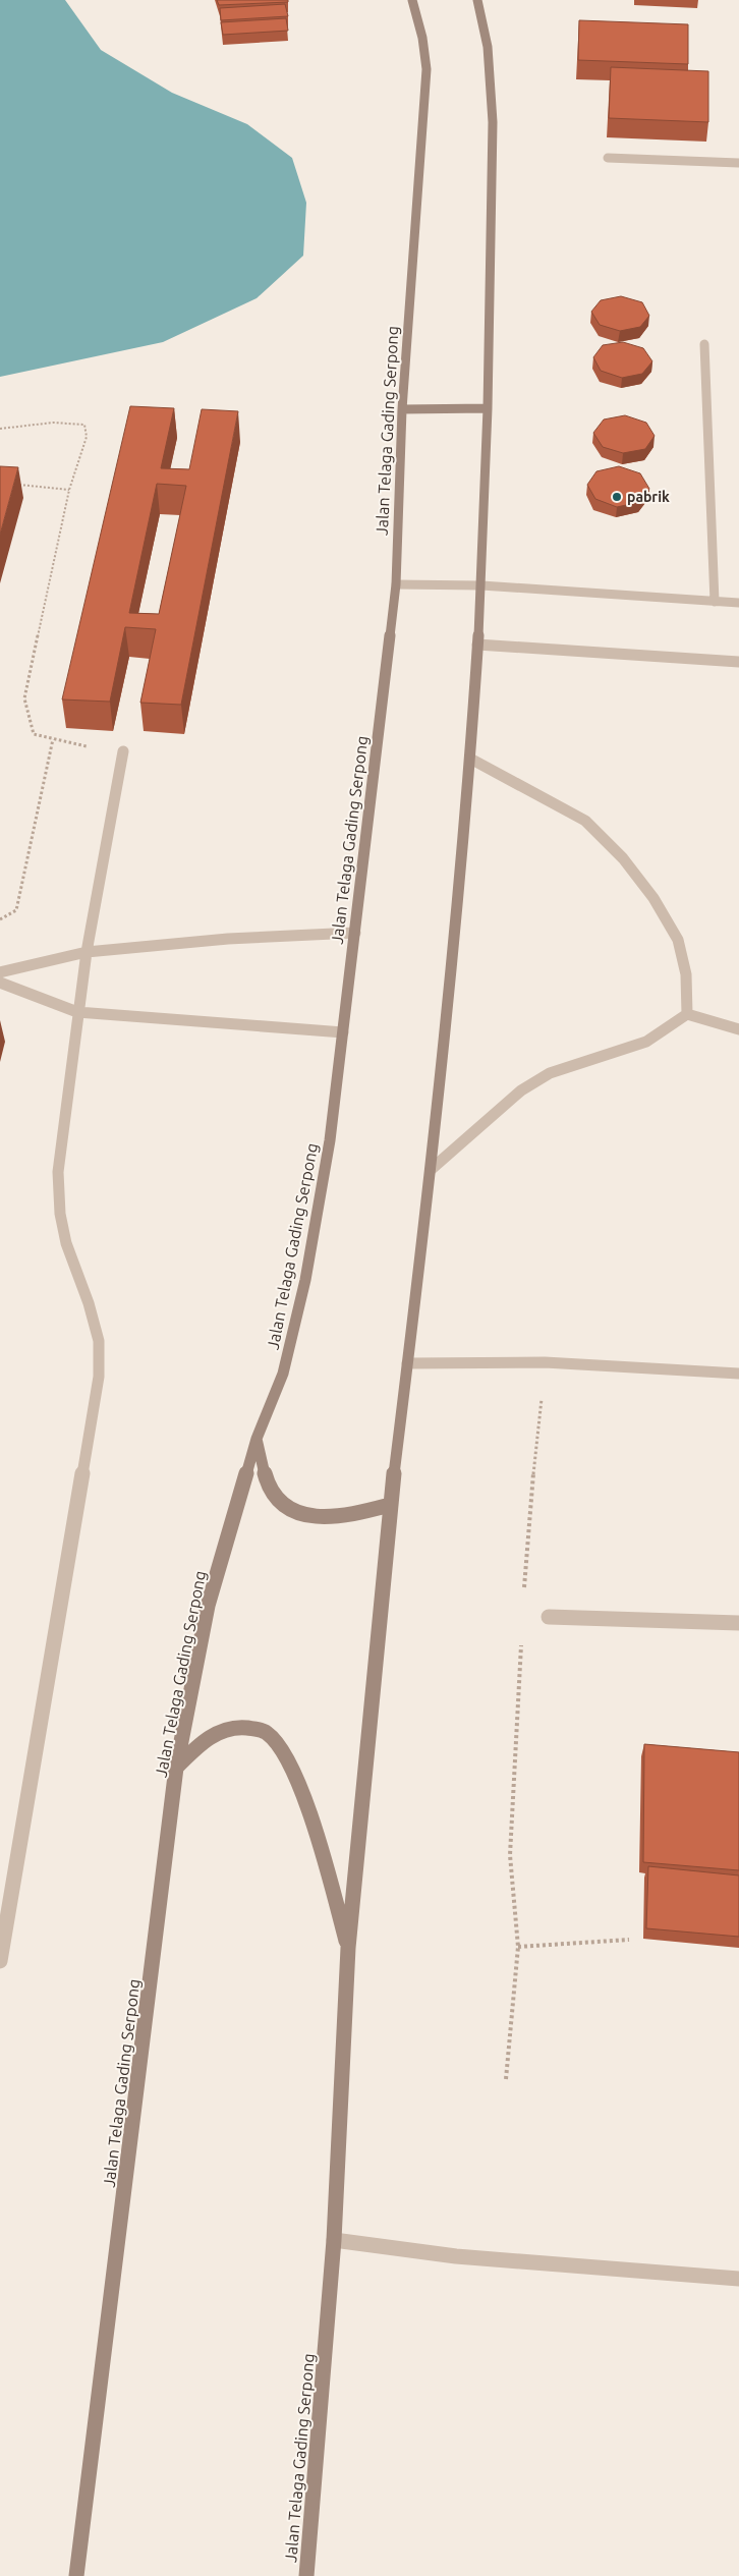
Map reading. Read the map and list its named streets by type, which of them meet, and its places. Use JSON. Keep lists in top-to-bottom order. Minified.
{"streets":{"main road":["Jalan Telaga Gading Serpong"]},"places":["pabrik"]}
